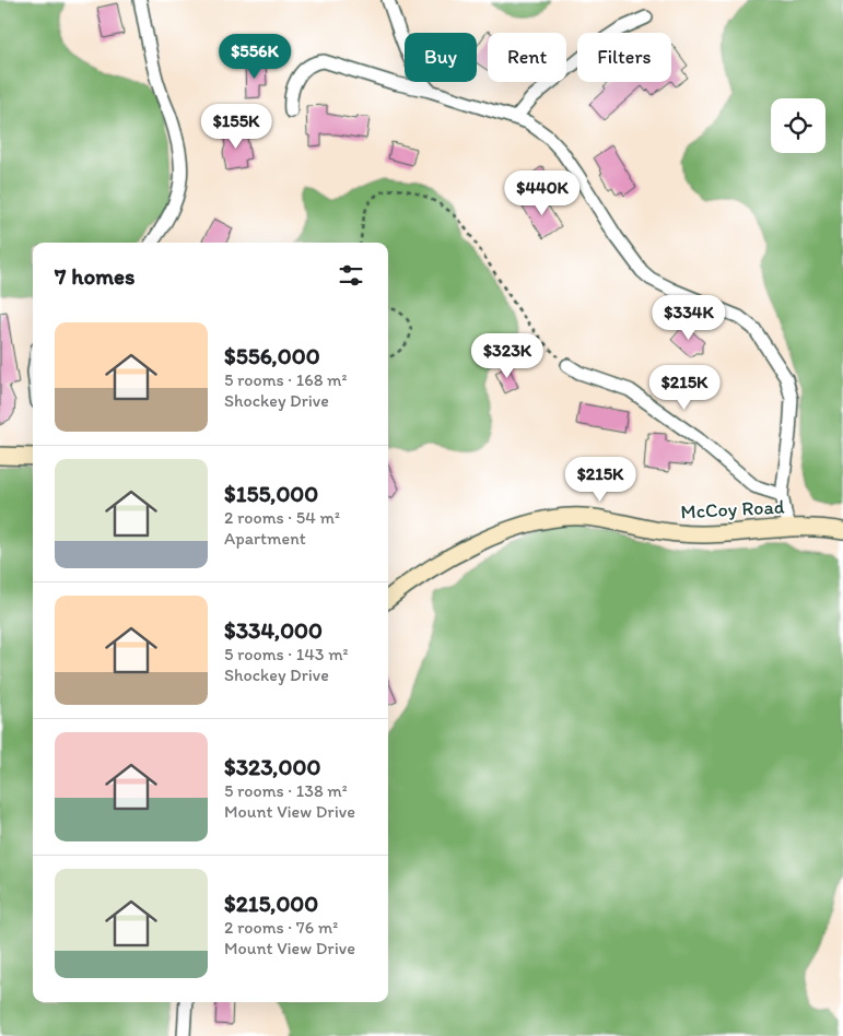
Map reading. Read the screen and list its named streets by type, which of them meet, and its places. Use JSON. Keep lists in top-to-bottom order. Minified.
{"streets":{"street":["McCoy Road"]},"page":{"chip":["Buy","Rent","Filters"],"price":["$556K","$155K","$440K","$334K","$323K","$215K","$215K"],"heading":"7 homes","list":[{"name":"$556,000","note":"5 rooms · 168 m² · Shockey Drive"},{"name":"$155,000","note":"2 rooms · 54 m² · Apartment"},{"name":"$334,000","note":"5 rooms · 143 m² · Shockey Drive"},{"name":"$323,000","note":"5 rooms · 138 m² · Mount View Drive"},{"name":"$215,000","note":"2 rooms · 76 m² · Mount View Drive"}]}}
